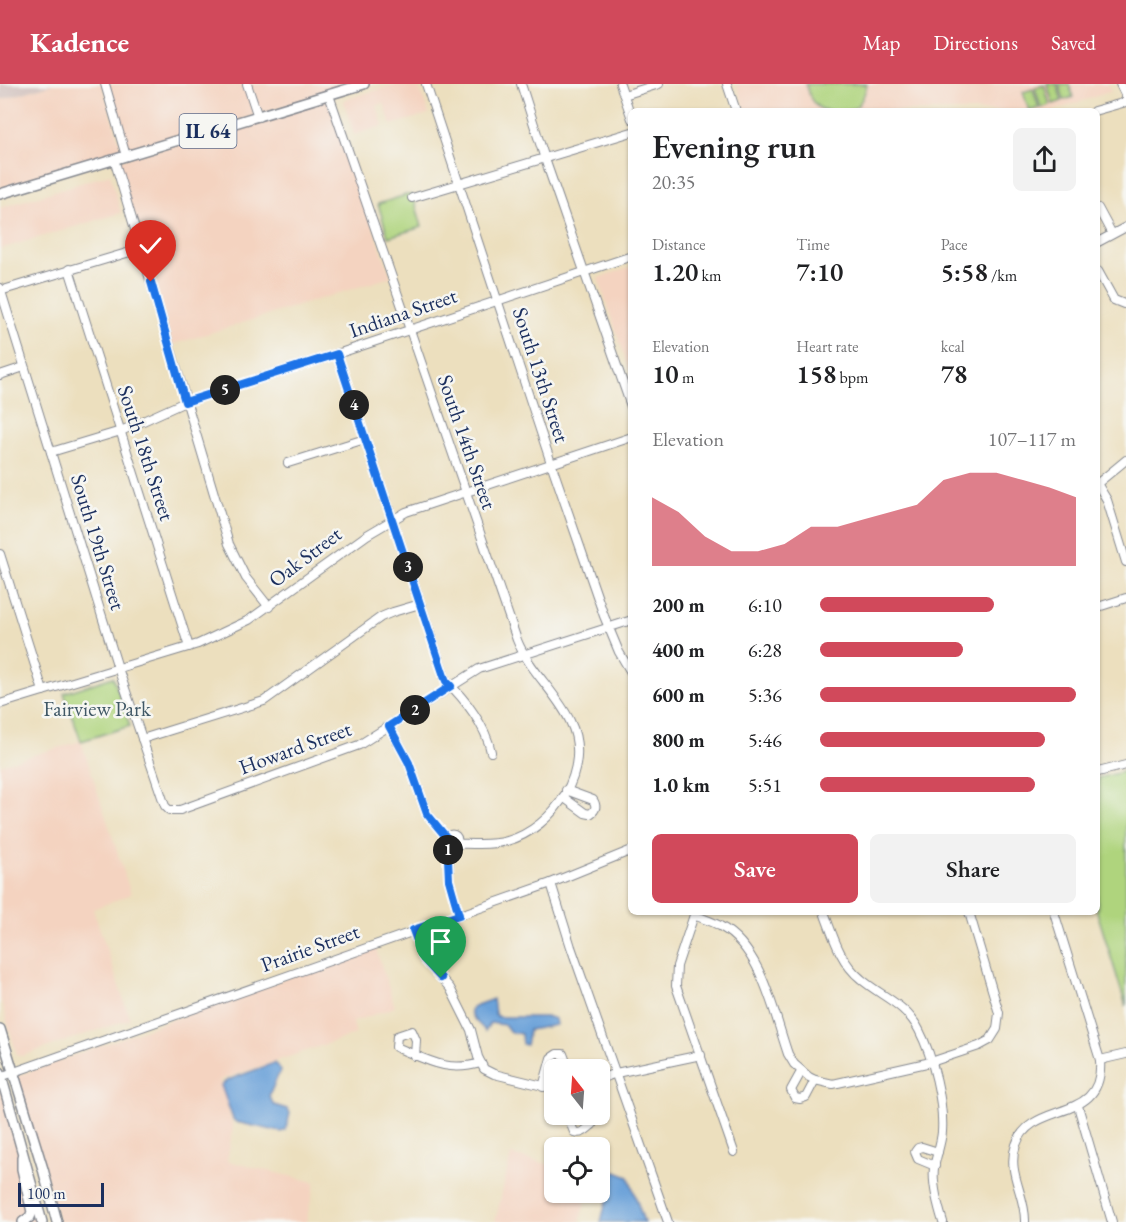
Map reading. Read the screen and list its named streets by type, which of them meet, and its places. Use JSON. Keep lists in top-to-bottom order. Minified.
{"streets":{"main road":["IL 64"],"street":["Indiana Street","South 13th Street","South 14th Street","South 18th Street","South 19th Street","Oak Street","Howard Street","Prairie Street"]},"crossings":[["IL 64","South 14th Street"],["Indiana Street","South 13th Street"],["Indiana Street","South 14th Street"],["Indiana Street","South 18th Street"],["Indiana Street","South 19th Street"],["South 13th Street","Oak Street"],["South 13th Street","Howard Street"],["South 14th Street","Oak Street"],["South 14th Street","Howard Street"],["South 18th Street","Oak Street"],["South 19th Street","Oak Street"],["South 19th Street","Howard Street"]],"parks":["Fairview Park"],"scale_bar":"100 m","north":"top","page":{"header":"Kadence","nav":["Map","Directions","Saved"],"heading":["Evening run","20:35"],"stats":[["Distance","1.20 km"],["Time","7:10"],["Pace","5:58 /km"],["Elevation","10 m"],["Heart rate","158 bpm"],["kcal","78"]],"pins":["5","4","3","2","1"],"chart":["Elevation","107–117 m"],"list":[{"name":"200 m","note":"6:10"},{"name":"400 m","note":"6:28"},{"name":"600 m","note":"5:36"},{"name":"800 m","note":"5:46"},{"name":"1.0 km","note":"5:51"}],"buttons":["Save","Share"],"scale":"100 m"}}
